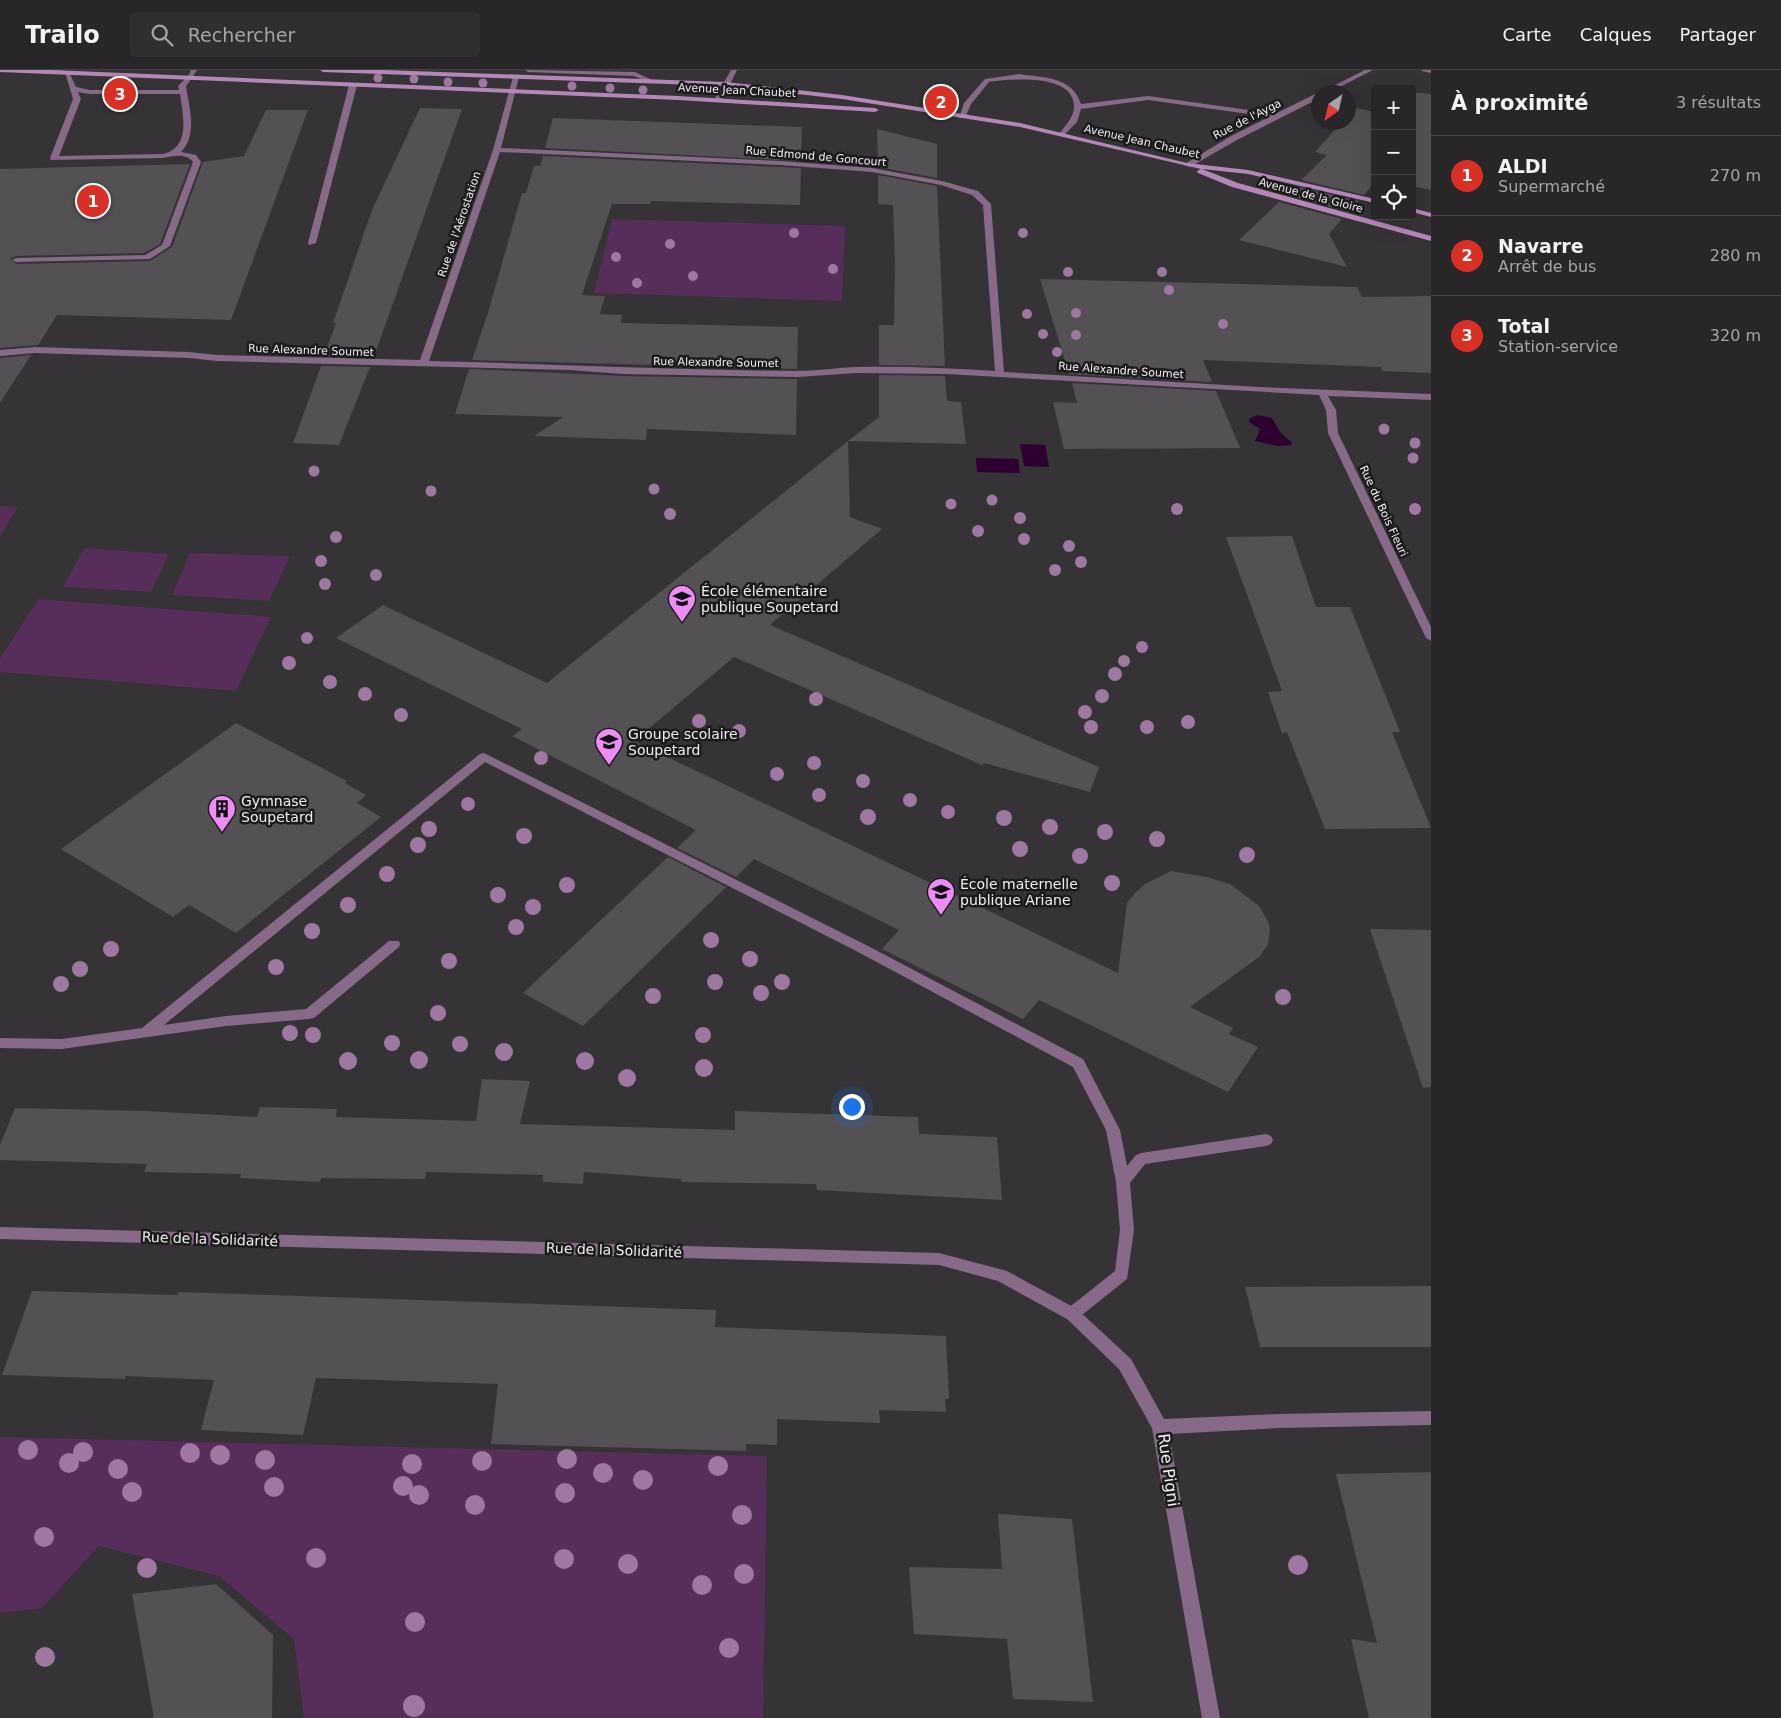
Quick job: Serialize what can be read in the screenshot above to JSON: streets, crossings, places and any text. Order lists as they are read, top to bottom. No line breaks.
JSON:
{"streets":{"main road":["Avenue Jean Chaubet","Avenue de la Gloire"],"street":["Rue de l'Ayga","Rue Edmond de Goncourt","Rue de l'Aérostation","Rue Alexandre Soumet","Rue du Bois Fleuri","Rue de la Solidarité","Rue Pigni"]},"crossings":[["Avenue Jean Chaubet","Rue de l'Ayga"],["Avenue Jean Chaubet","Avenue de la Gloire"],["Avenue Jean Chaubet","Rue de l'Aérostation"],["Rue de l'Ayga","Avenue de la Gloire"],["Rue Edmond de Goncourt","Rue de l'Aérostation"],["Rue Edmond de Goncourt","Rue Alexandre Soumet"],["Rue de l'Aérostation","Rue Alexandre Soumet"],["Rue Alexandre Soumet","Rue du Bois Fleuri"],["Rue de la Solidarité","Rue Pigni"]],"places":{"school or university":["École élémentaire publique Soupetard","Groupe scolaire Soupetard","École maternelle publique Ariane"],"building":["Gymnase Soupetard"]},"north":"bottom left","page":{"header":"Trailo","search":"Rechercher","nav":["Carte","Calques","Partager"],"heading":["À proximité","3 résultats"],"pins":["3","2","1"],"map_buttons":["+","−"],"list":[{"mark":"1","name":"ALDI","note":"Supermarché","value":"270 m"},{"mark":"2","name":"Navarre","note":"Arrêt de bus","value":"280 m"},{"mark":"3","name":"Total","note":"Station-service","value":"320 m"}]}}
